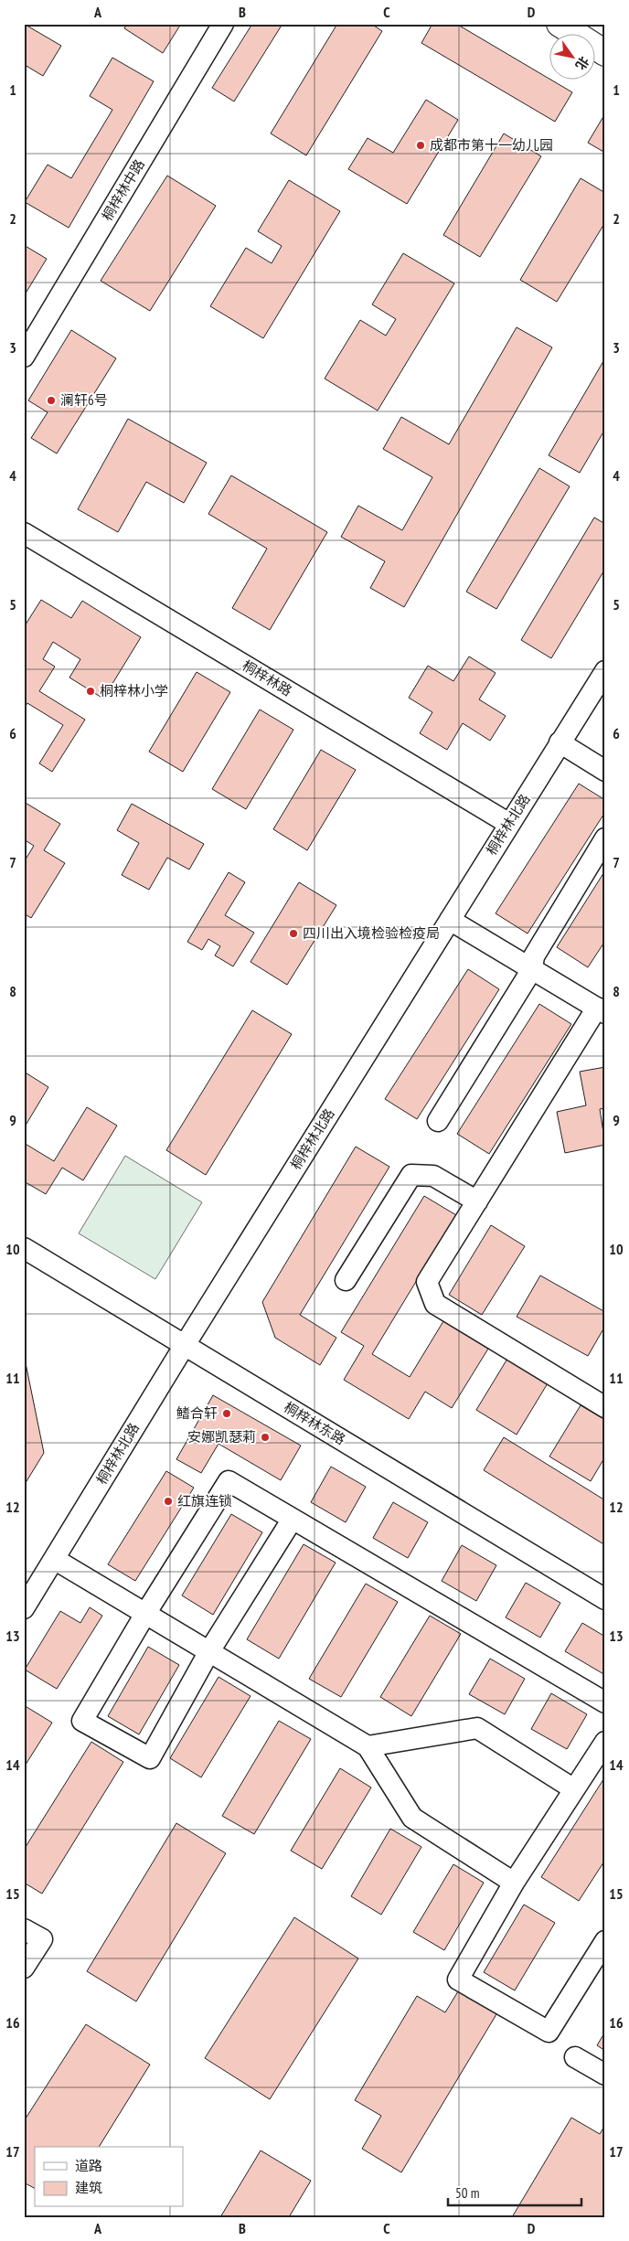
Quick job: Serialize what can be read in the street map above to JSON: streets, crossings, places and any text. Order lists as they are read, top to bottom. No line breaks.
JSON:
{"streets":{"street":["桐梓林中路","桐梓林路","桐梓林北路","桐梓林东路"]},"crossings":[["桐梓林路","桐梓林北路"],["桐梓林北路","桐梓林东路"]],"places":["成都市第十一幼儿园","澜轩6号","桐梓林小学","四川出入境检验检疫局","鳍合轩","安娜凯瑟莉","红旗连锁"],"legend":["道路","建筑"],"scale_bar":"50 m","north":"bottom right","grid":{"columns":["A","B","C","D"],"rows":["1","2","3","4","5","6","7","8","9","10","11","12","13","14","15","16","17"]}}
